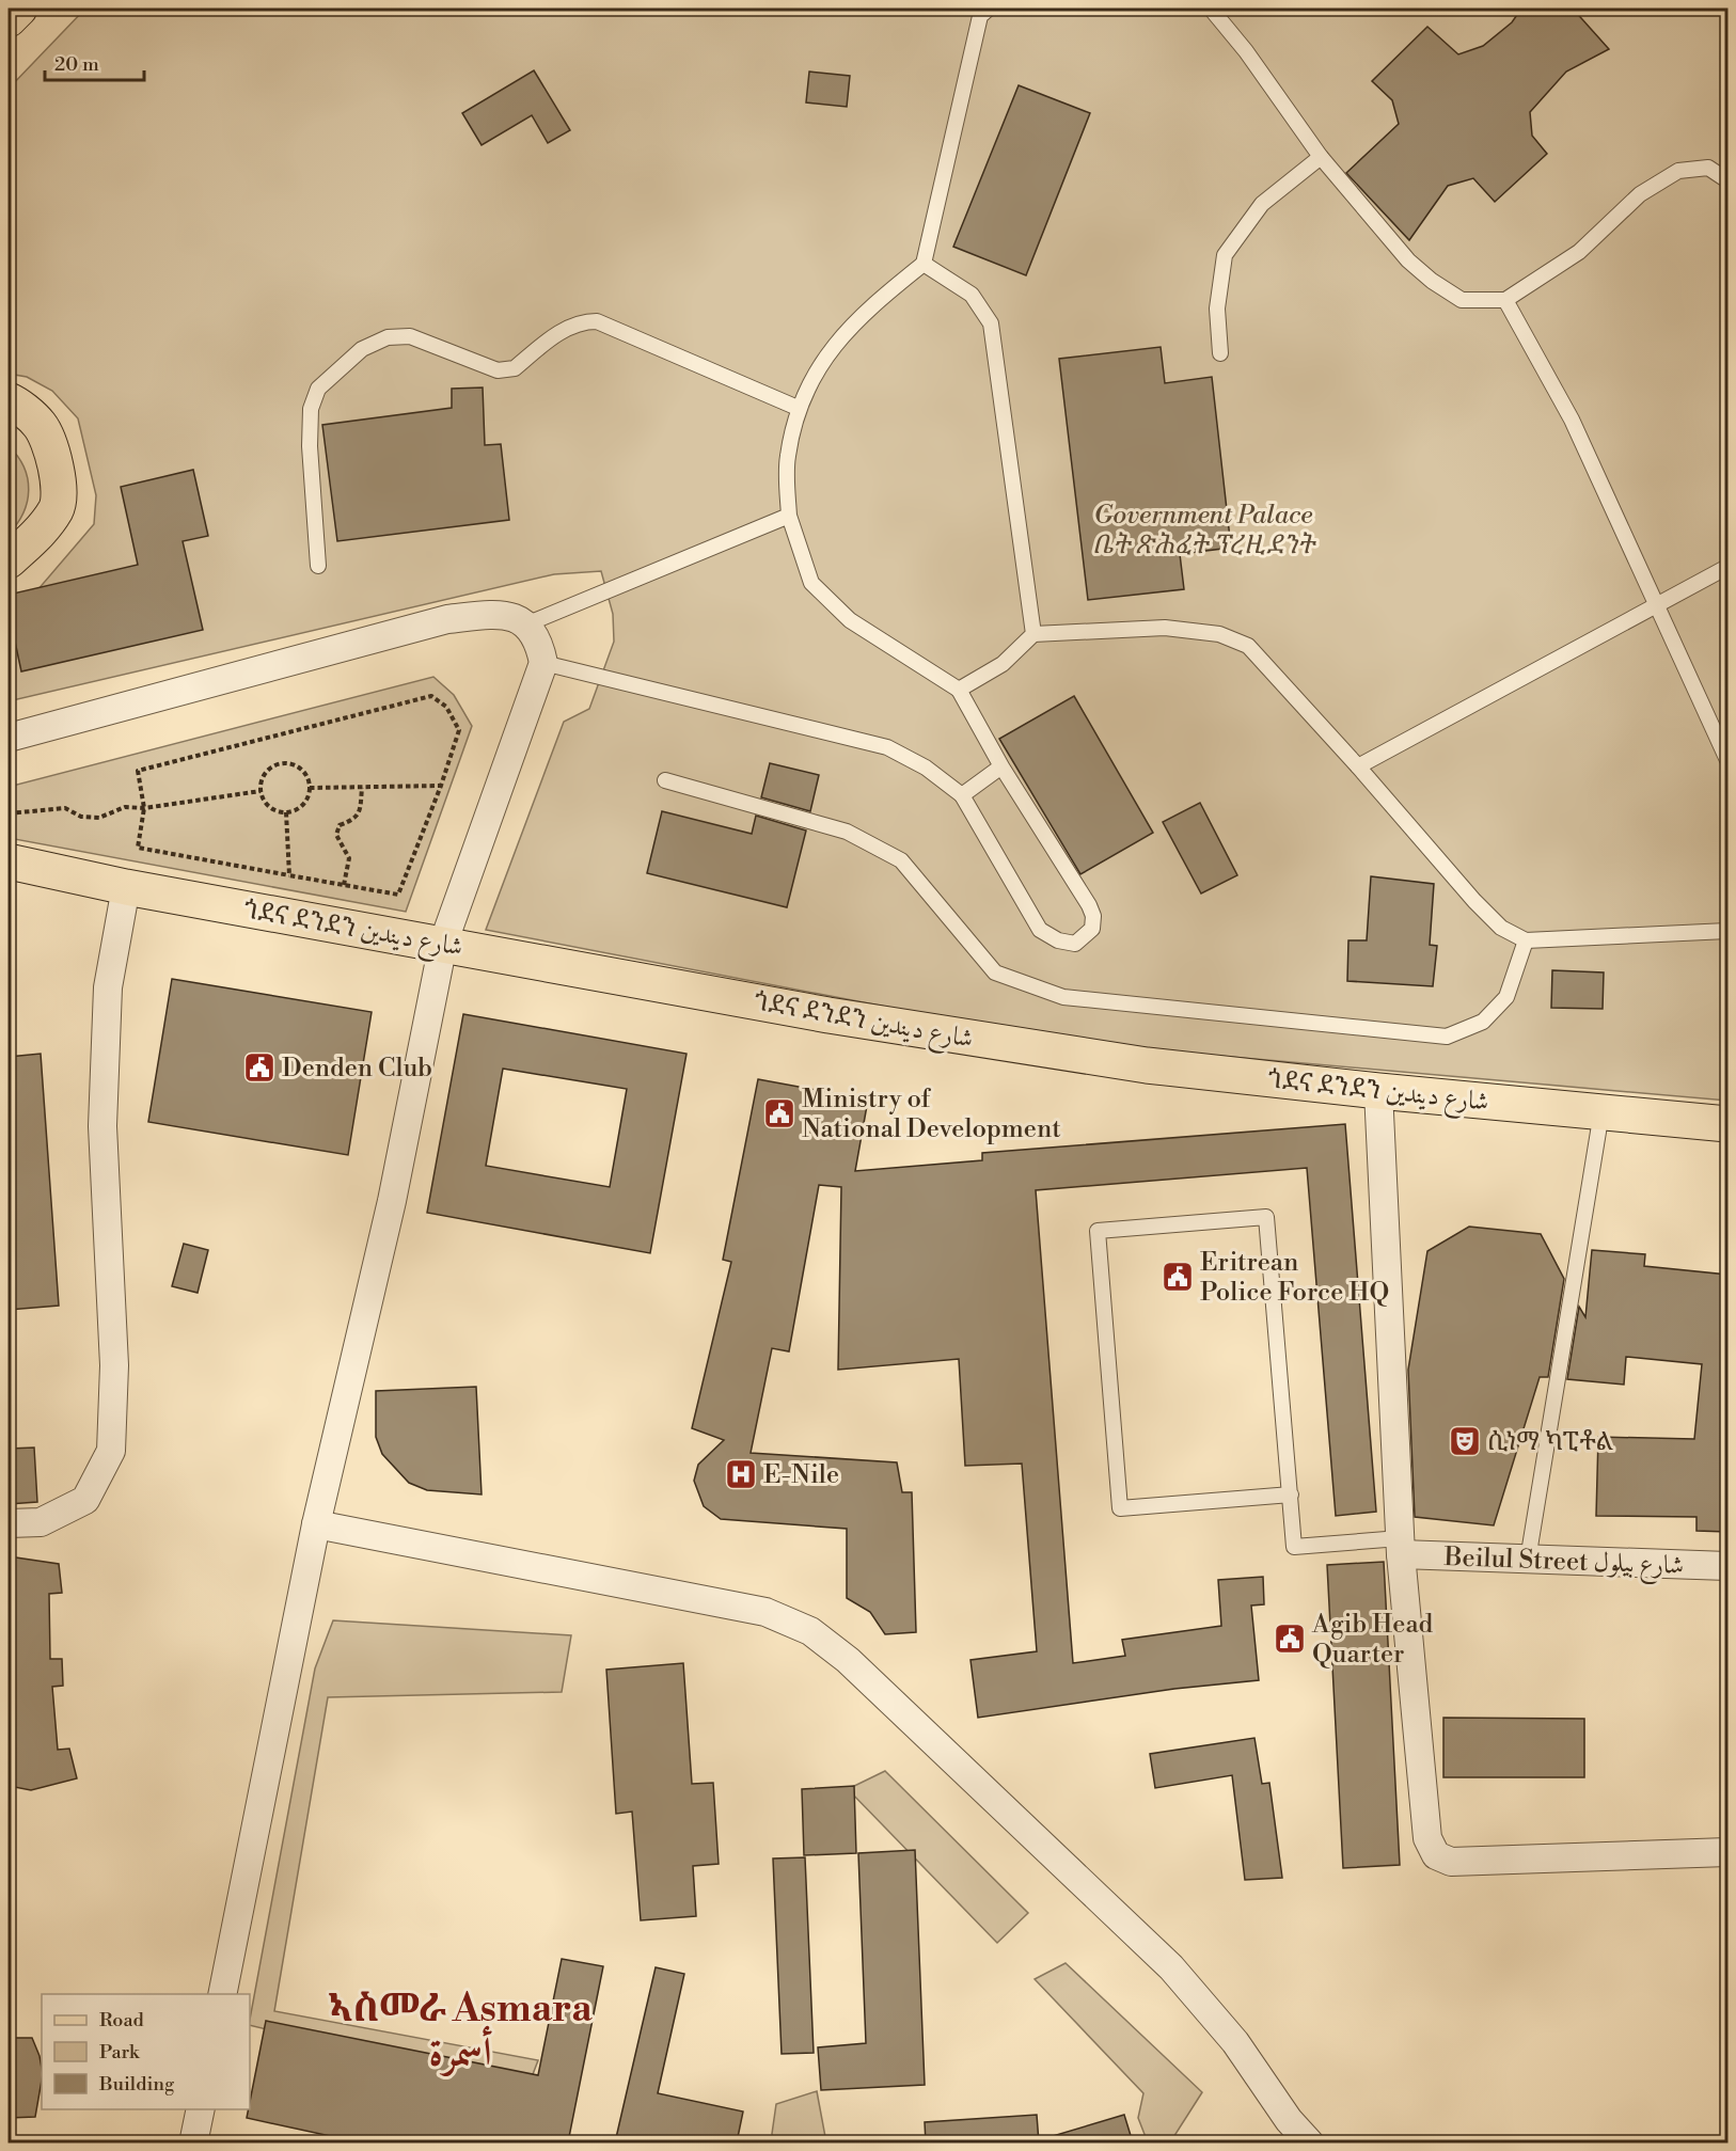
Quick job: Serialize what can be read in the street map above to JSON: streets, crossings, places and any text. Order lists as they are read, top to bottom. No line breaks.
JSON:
{"streets":{"main road":["ጎደና ደንደን شارع ديندين"],"street":["Beilul Street شارع بيلول"]},"districts":["ኣስመራ Asmara أسمرة"],"parks":["Government Palace ቤት ጽሕፈት ፕረዚደንት"],"places":{"public building":["Denden Club","Ministry of National Development","Eritrean Police Force HQ","Agib Head Quarter"],"theatre":["ሲነማ ካፒቶል"],"hospital":["E-Nile"]},"legend":["Road","Park","Building"],"scale_bar":"20 m"}
